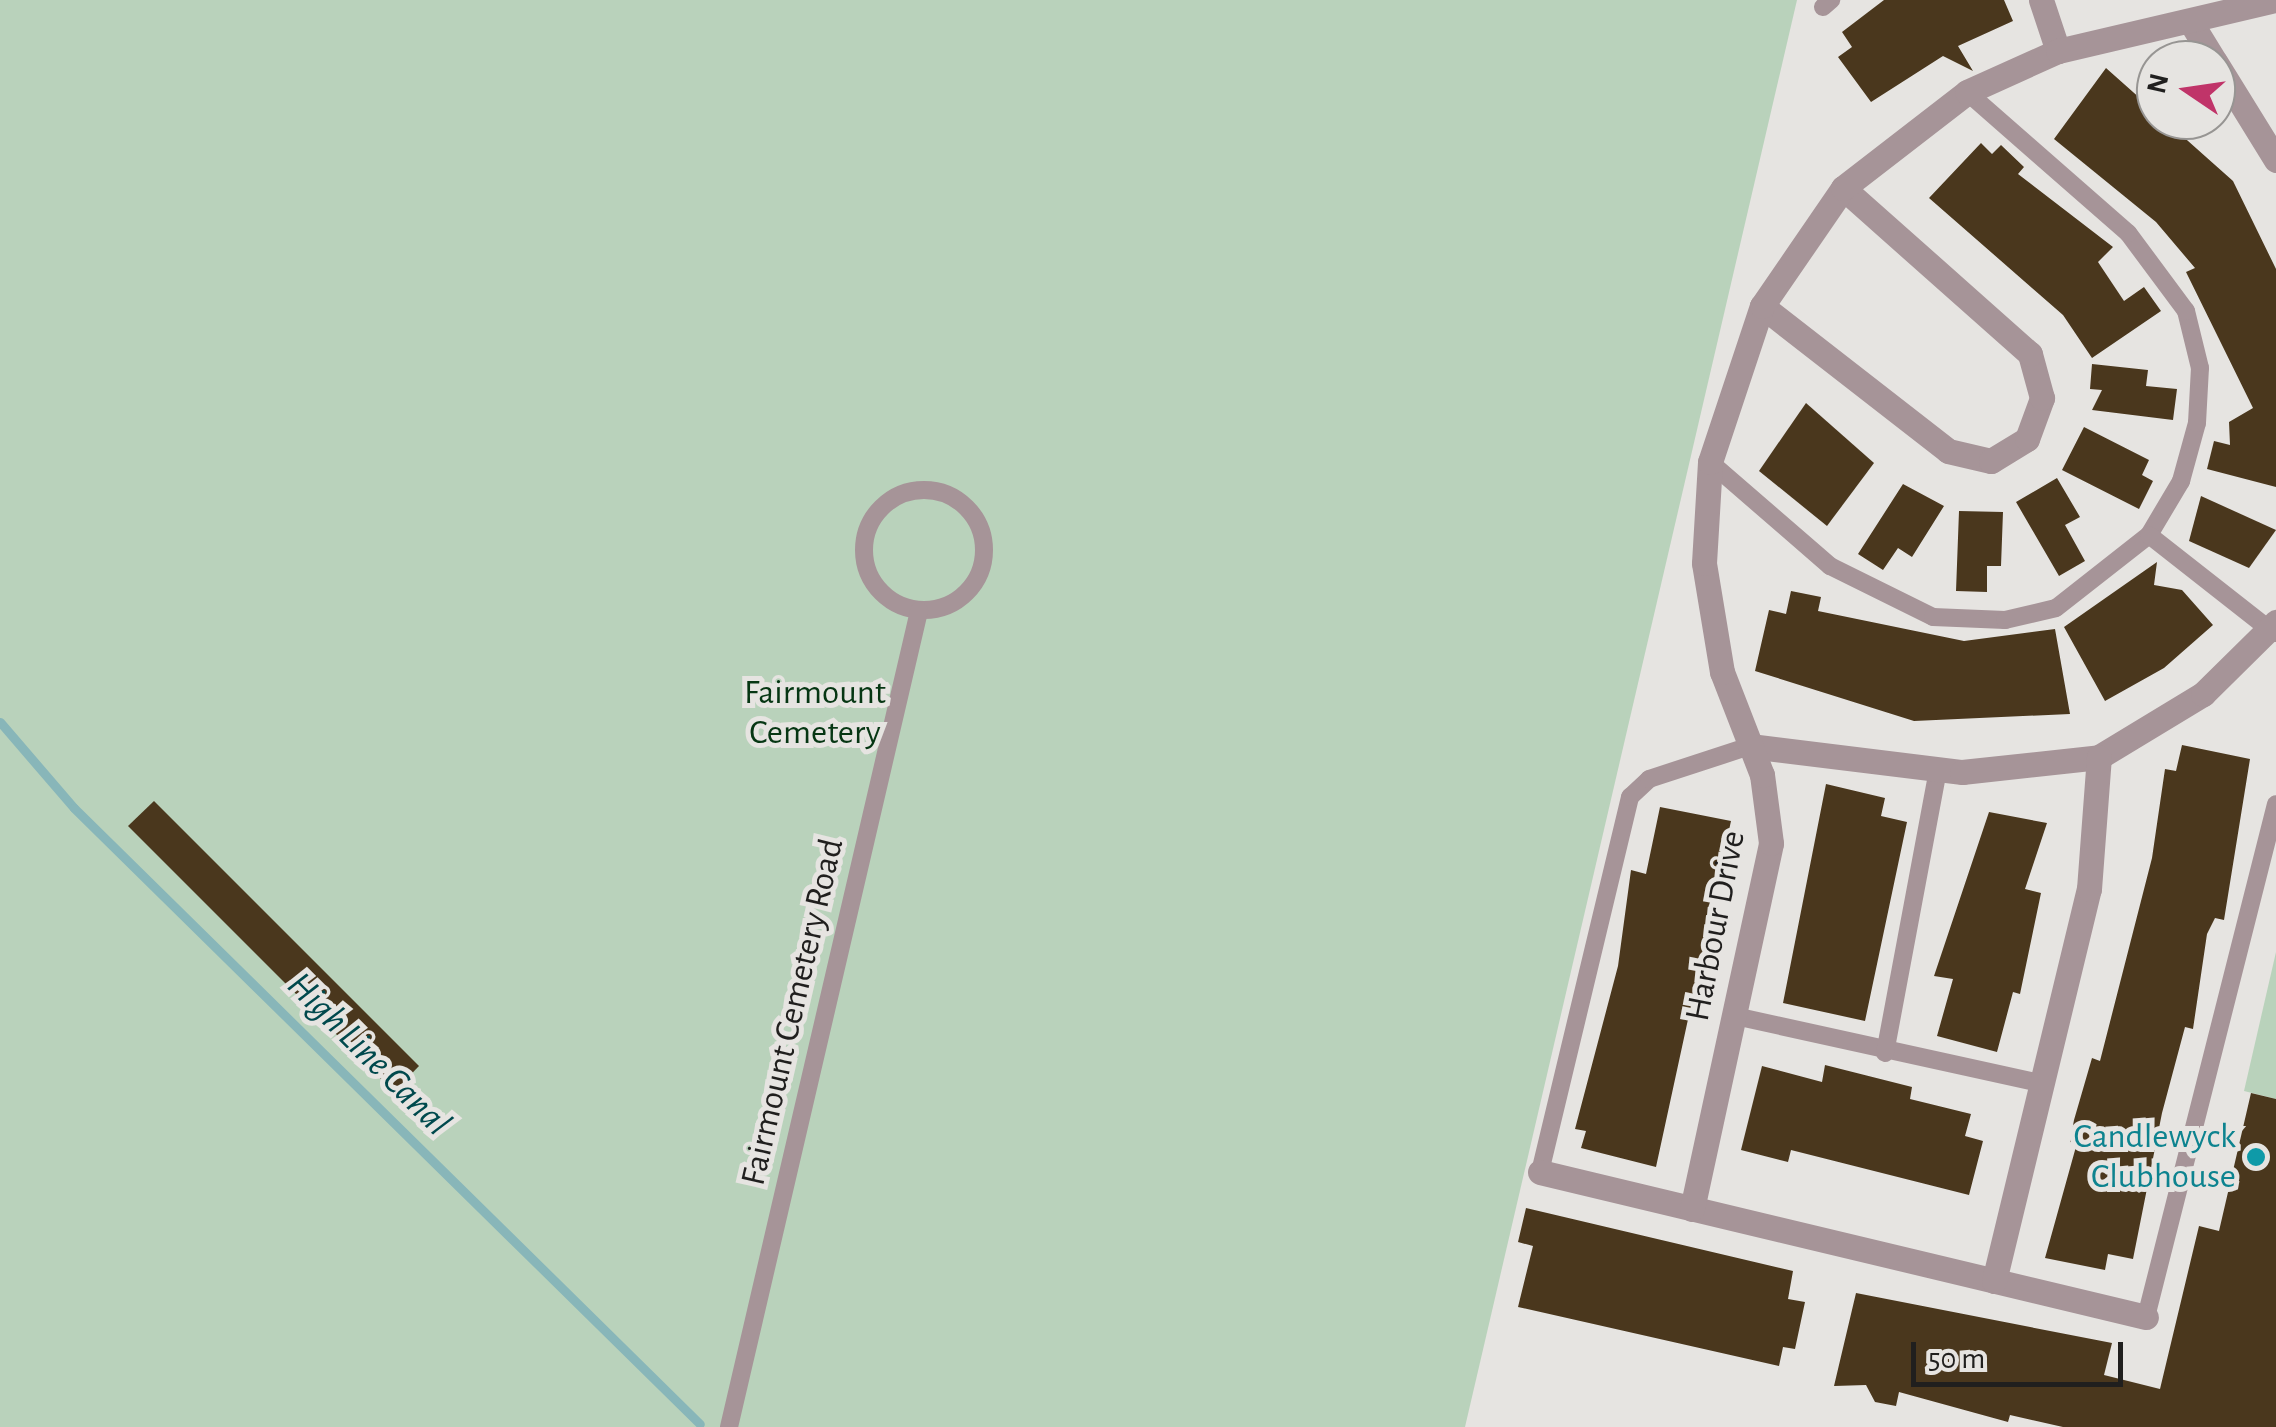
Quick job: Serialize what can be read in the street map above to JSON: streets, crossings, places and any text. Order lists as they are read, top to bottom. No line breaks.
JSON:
{"streets":{"street":["Harbour Drive"],"lane":["Fairmount Cemetery Road"]},"water":["High Line Canal"],"parks":["Fairmount Cemetery"],"places":["Candlewyck Clubhouse"],"scale_bar":"50 m","north":"left"}
